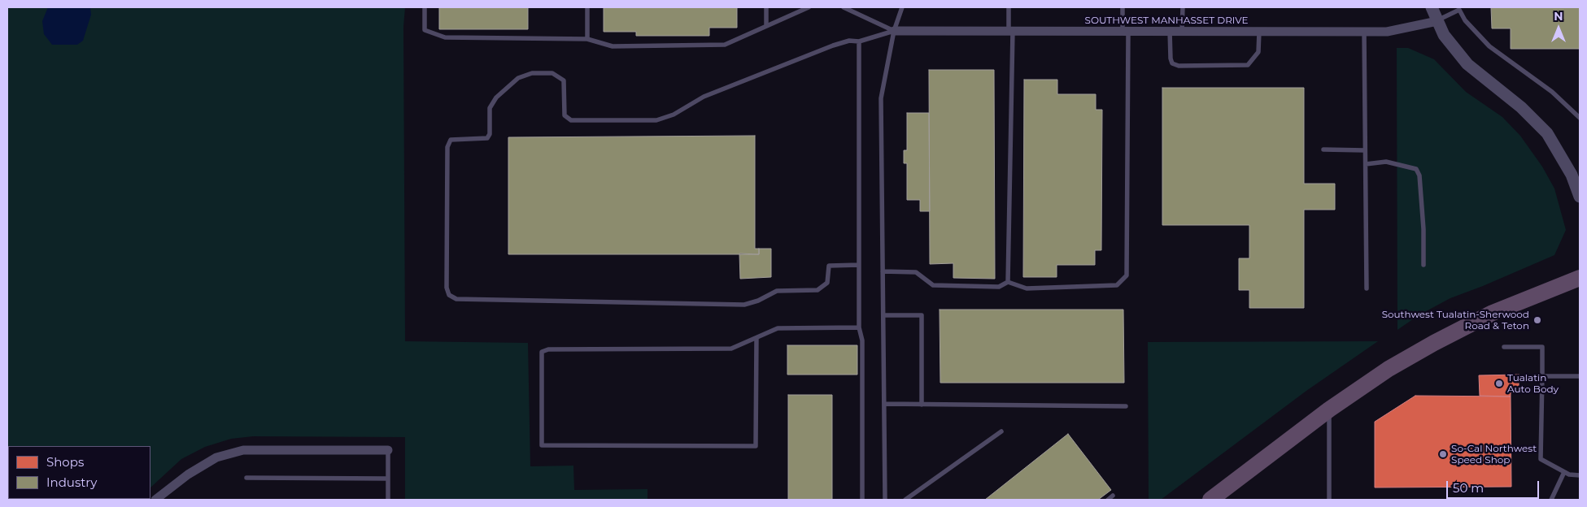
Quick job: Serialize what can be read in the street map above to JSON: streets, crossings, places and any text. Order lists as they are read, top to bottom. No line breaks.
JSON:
{"streets":{"street":["SOUTHWEST MANHASSET DRIVE"]},"places":["Southwest Tualatin-Sherwood Road & Teton","Tualatin Auto Body","So-Cal Northwest Speed Shop"],"legend":["Shops","Industry"],"scale_bar":"50 m","north":"top"}
